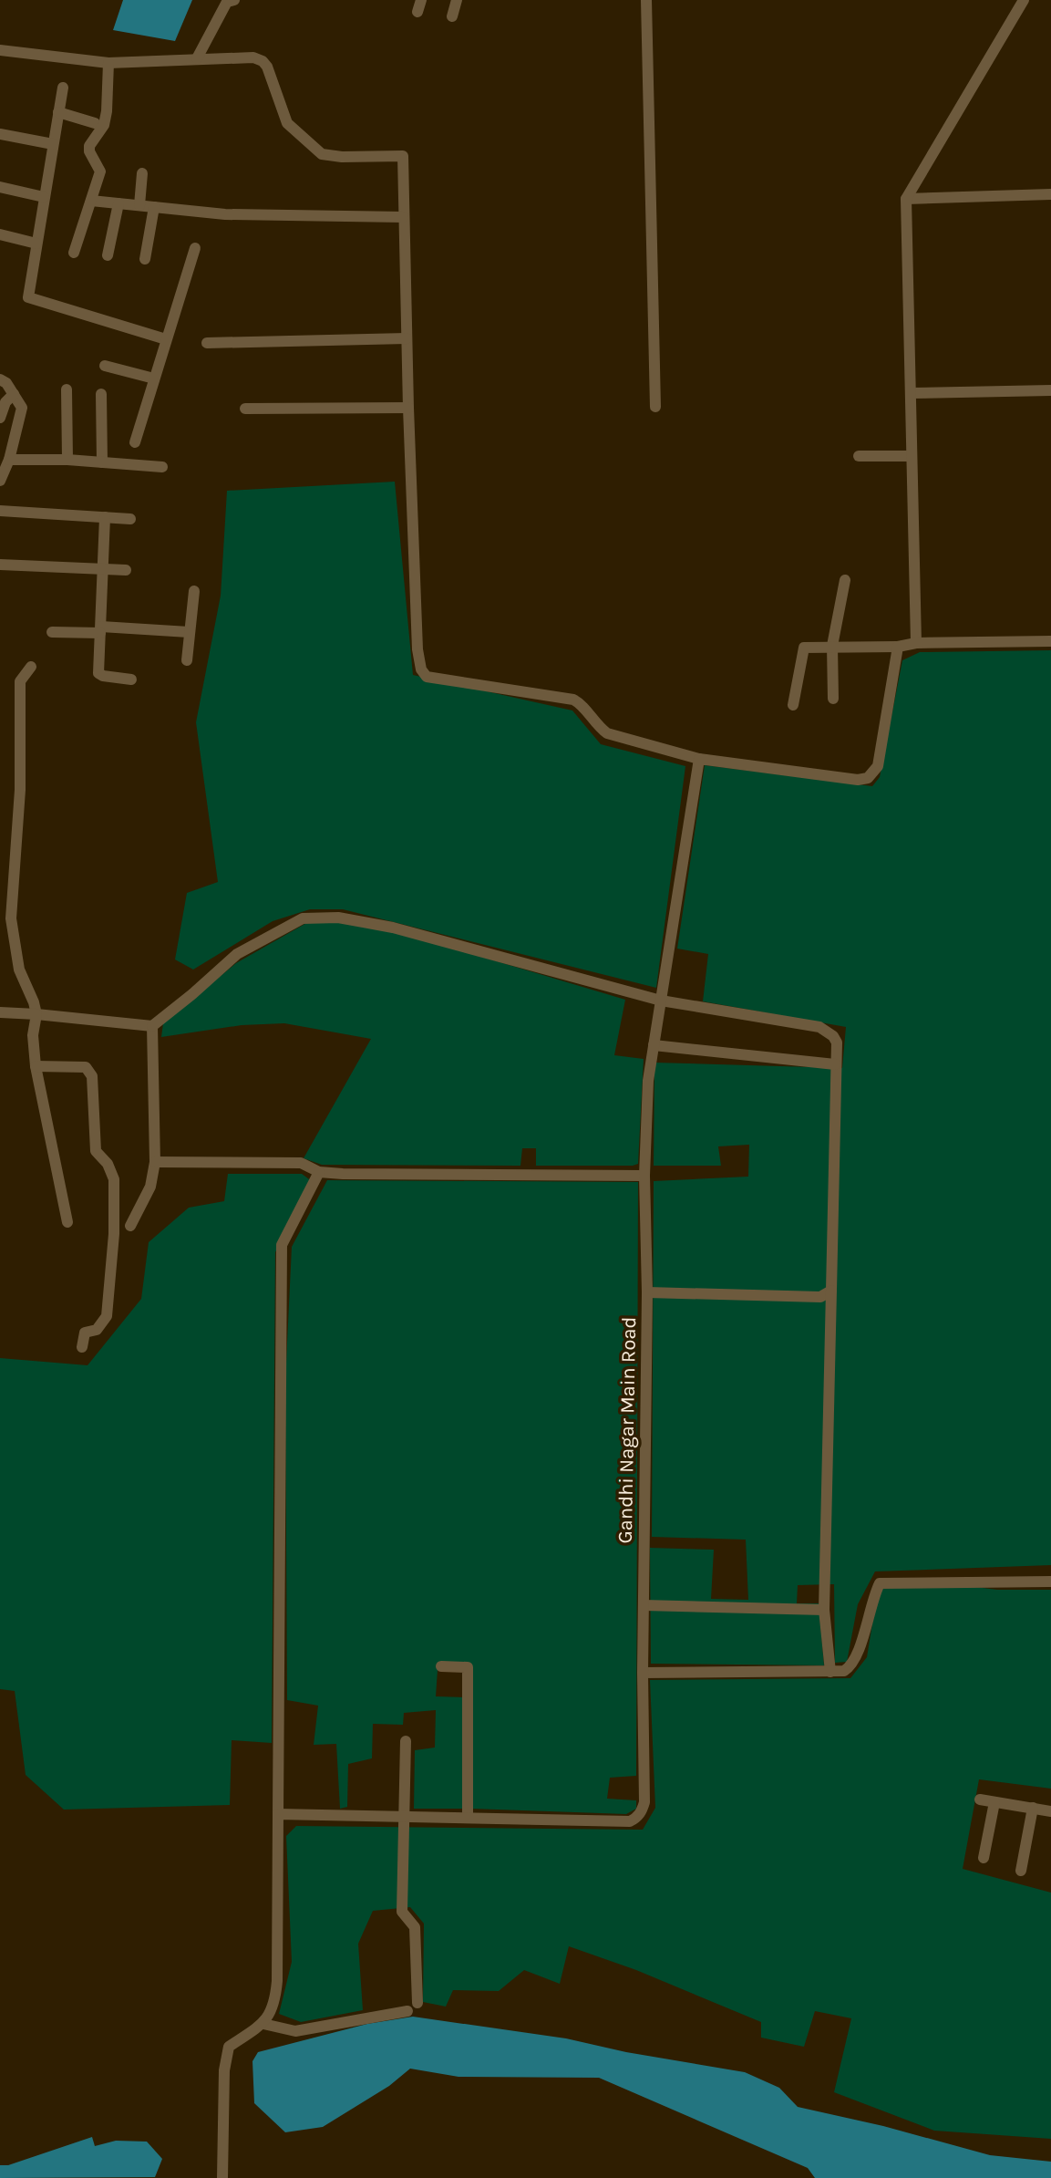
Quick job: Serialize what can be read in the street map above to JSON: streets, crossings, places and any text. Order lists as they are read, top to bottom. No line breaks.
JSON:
{"streets":{"street":["Gandhi Nagar Main Road"]}}
